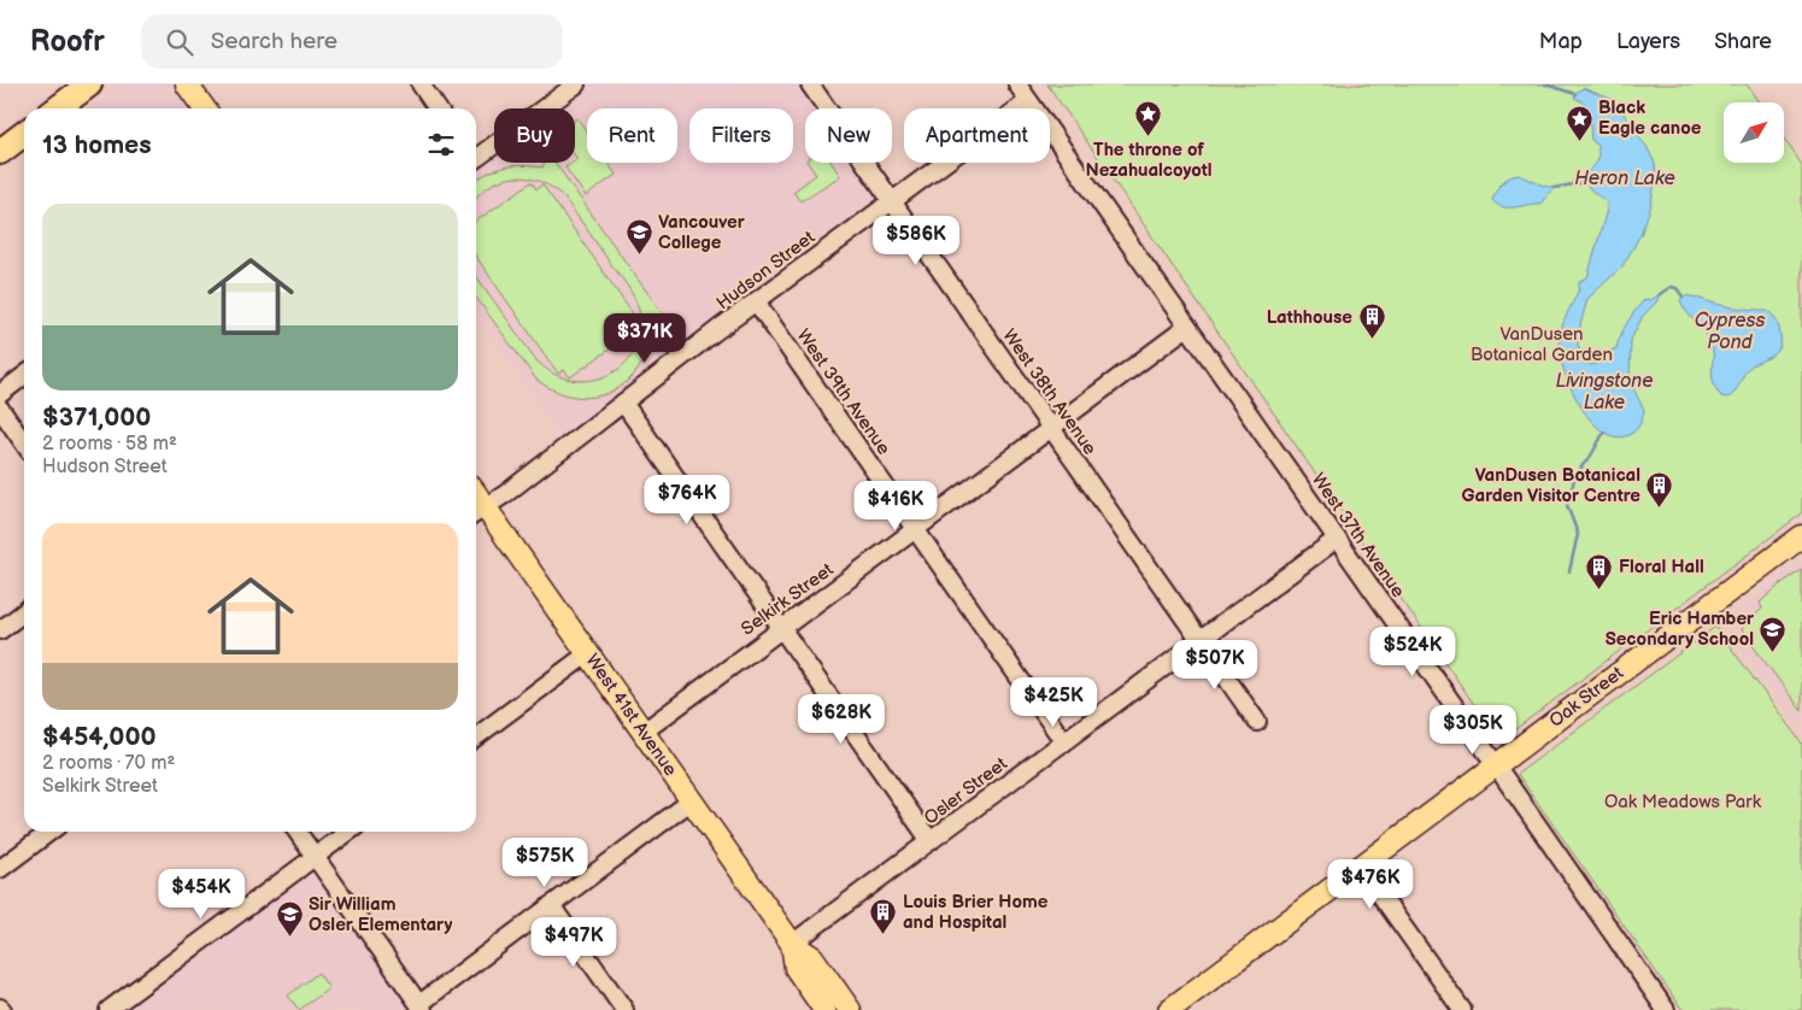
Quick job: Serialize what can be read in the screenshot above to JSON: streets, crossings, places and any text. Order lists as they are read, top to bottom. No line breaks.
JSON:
{"streets":{"main road":["Oak Street","West 41st Avenue"],"street":["Hudson Street","West 39th Avenue","West 38th Avenue","West 37th Avenue","Selkirk Street","Osler Street"]},"crossings":[["Hudson Street","West 39th Avenue"],["Hudson Street","West 38th Avenue"],["Hudson Street","West 37th Avenue"],["Hudson Street","West 41st Avenue"],["West 39th Avenue","Selkirk Street"],["West 39th Avenue","Osler Street"],["West 38th Avenue","Selkirk Street"],["West 38th Avenue","Osler Street"],["West 37th Avenue","Selkirk Street"],["West 37th Avenue","Oak Street"],["West 37th Avenue","Osler Street"],["Selkirk Street","West 41st Avenue"],["West 41st Avenue","Osler Street"]],"water":["Heron Lake","Cypress Pond","Livingstone Lake"],"parks":["VanDusen Botanical Garden","Oak Meadows Park"],"places":{"place":["The throne of Nezahualcoyotl","Black Eagle canoe"],"school or university":["Vancouver College","Eric Hamber Secondary School","Sir William Osler Elementary"],"building":["Lathhouse","VanDusen Botanical Garden Visitor Centre","Floral Hall","Louis Brier Home and Hospital"]},"north":"top right","page":{"header":"Roofr","search":"Search here","nav":["Map","Layers","Share"],"chip":["Buy","Rent","Filters","New","Apartment"],"heading":"13 homes","list":[{"name":"$371,000","note":"2 rooms · 58 m² · Hudson Street"},{"name":"$454,000","note":"2 rooms · 70 m² · Selkirk Street"}],"price":["$586K","$371K","$764K","$416K","$524K","$507K","$425K","$628K","$305K","$575K","$476K","$454K","$497K"]}}
